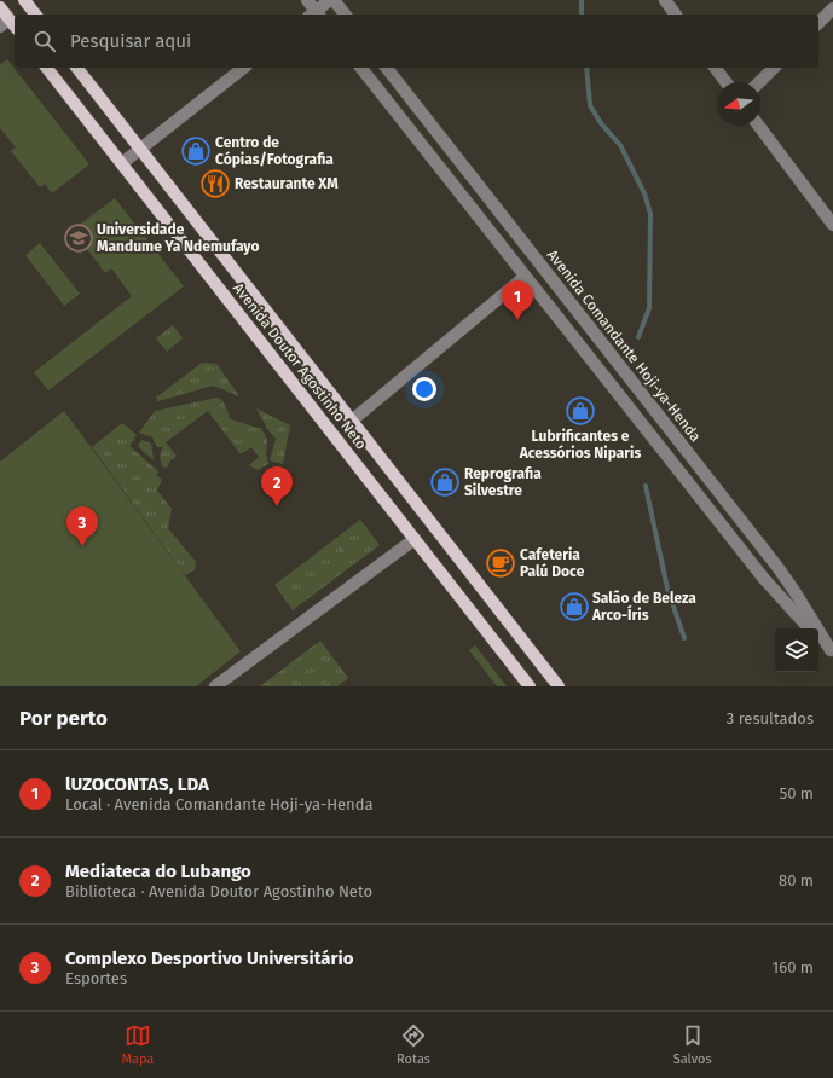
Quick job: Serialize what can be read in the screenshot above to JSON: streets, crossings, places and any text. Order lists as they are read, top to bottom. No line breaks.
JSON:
{"streets":{"main road":["Avenida Doutor Agostinho Neto"],"street":["Avenida Comandante Hoji-ya-Henda"]},"places":{"shop":["Centro de Cópias/Fotografia","Lubrificantes e Acessórios Niparis","Reprografia Silvestre","Salão de Beleza Arco-Íris"],"restaurant":["Restaurante XM"],"school or university":["Universidade Mandume Ya Ndemufayo"],"cafe":["Cafeteria Palú Doce"]},"north":"left","page":{"search":"Pesquisar aqui","pins":["1","2","3"],"heading":["Por perto","3 resultados"],"list":[{"mark":"1","name":"lUZOCONTAS, LDA","note":"Local · Avenida Comandante Hoji-ya-Henda","value":"50 m"},{"mark":"2","name":"Mediateca do Lubango","note":"Biblioteca · Avenida Doutor Agostinho Neto","value":"80 m"},{"mark":"3","name":"Complexo Desportivo Universitário","note":"Esportes","value":"160 m"}],"nav":["Mapa","Rotas","Salvos"]}}
